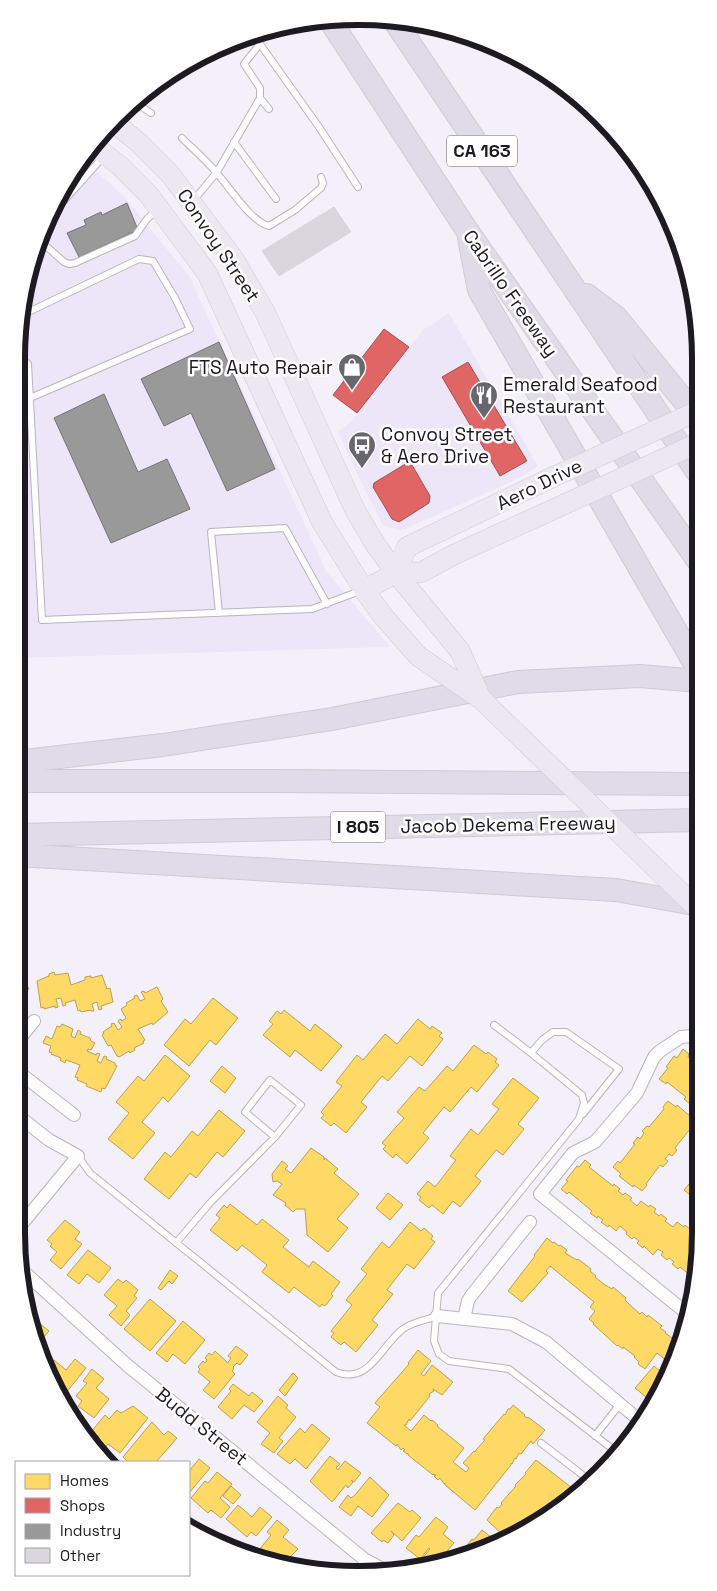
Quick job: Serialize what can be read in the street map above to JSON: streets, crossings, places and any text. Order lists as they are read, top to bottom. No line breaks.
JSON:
{"streets":{"highway":["CA 163","Cabrillo Freeway","Jacob Dekema Freeway","I 805"],"main road":["Convoy Street","Aero Drive"],"street":["Budd Street"]},"crossings":[["Convoy Street","Aero Drive"]],"places":{"shop":["FTS Auto Repair"],"restaurant":["Emerald Seafood Restaurant"],"bus stop":["Convoy Street & Aero Drive"]},"legend":["Homes","Shops","Industry","Other"]}
